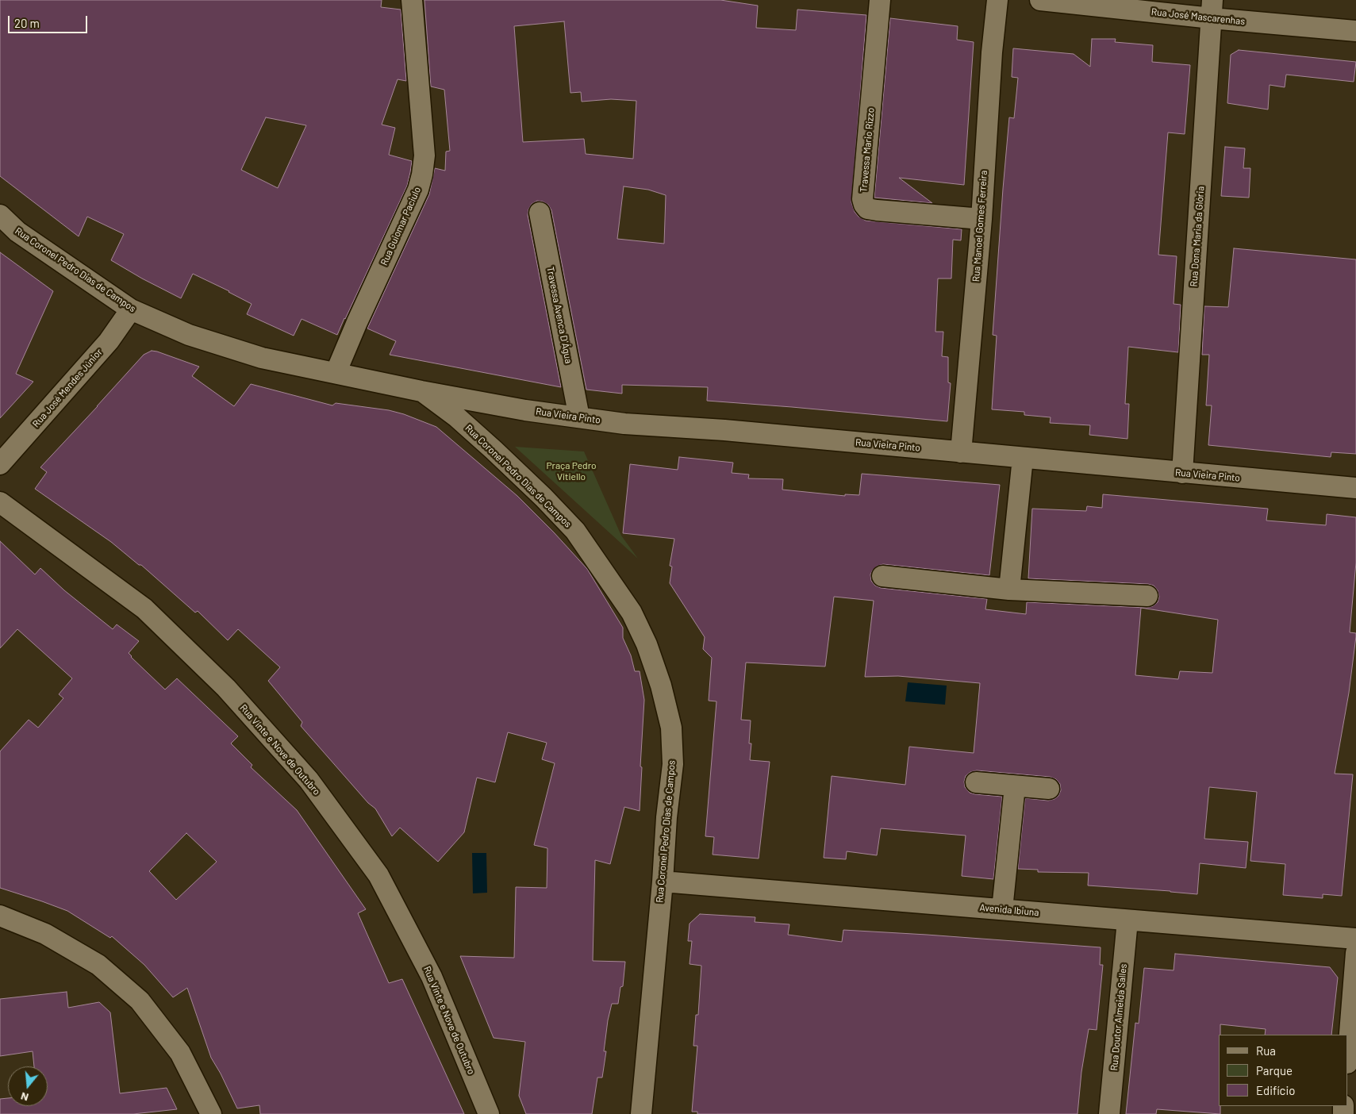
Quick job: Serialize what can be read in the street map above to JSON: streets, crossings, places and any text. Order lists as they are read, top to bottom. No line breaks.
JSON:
{"streets":{"street":["Rua José Mascarenhas","Travessa Mario Rizzo","Rua Guiomar Paciulo","Rua Manoel Gomes Ferreira","Rua Dona Maria da Glória","Rua Coronel Pedro Dias de Campos","Travessa Avenca D´Água","Rua José Mendes Júnior","Rua Vieira Pinto","Rua Vinte e Nove de Outubro","Avenida Ibiuna","Rua Doutor Almeida Salles"]},"crossings":[["Rua José Mascarenhas","Rua Dona Maria da Glória"],["Travessa Mario Rizzo","Rua Manoel Gomes Ferreira"],["Rua Guiomar Paciulo","Rua Coronel Pedro Dias de Campos"],["Rua Manoel Gomes Ferreira","Rua Vieira Pinto"],["Rua Dona Maria da Glória","Rua Vieira Pinto"],["Rua Coronel Pedro Dias de Campos","Rua José Mendes Júnior"],["Rua Coronel Pedro Dias de Campos","Rua Vieira Pinto"],["Rua Coronel Pedro Dias de Campos","Avenida Ibiuna"],["Travessa Avenca D´Água","Rua Vieira Pinto"],["Avenida Ibiuna","Rua Doutor Almeida Salles"]],"parks":["Praça Pedro Vitiello"],"legend":["Rua","Parque","Edifício"],"scale_bar":"20 m","north":"bottom"}
